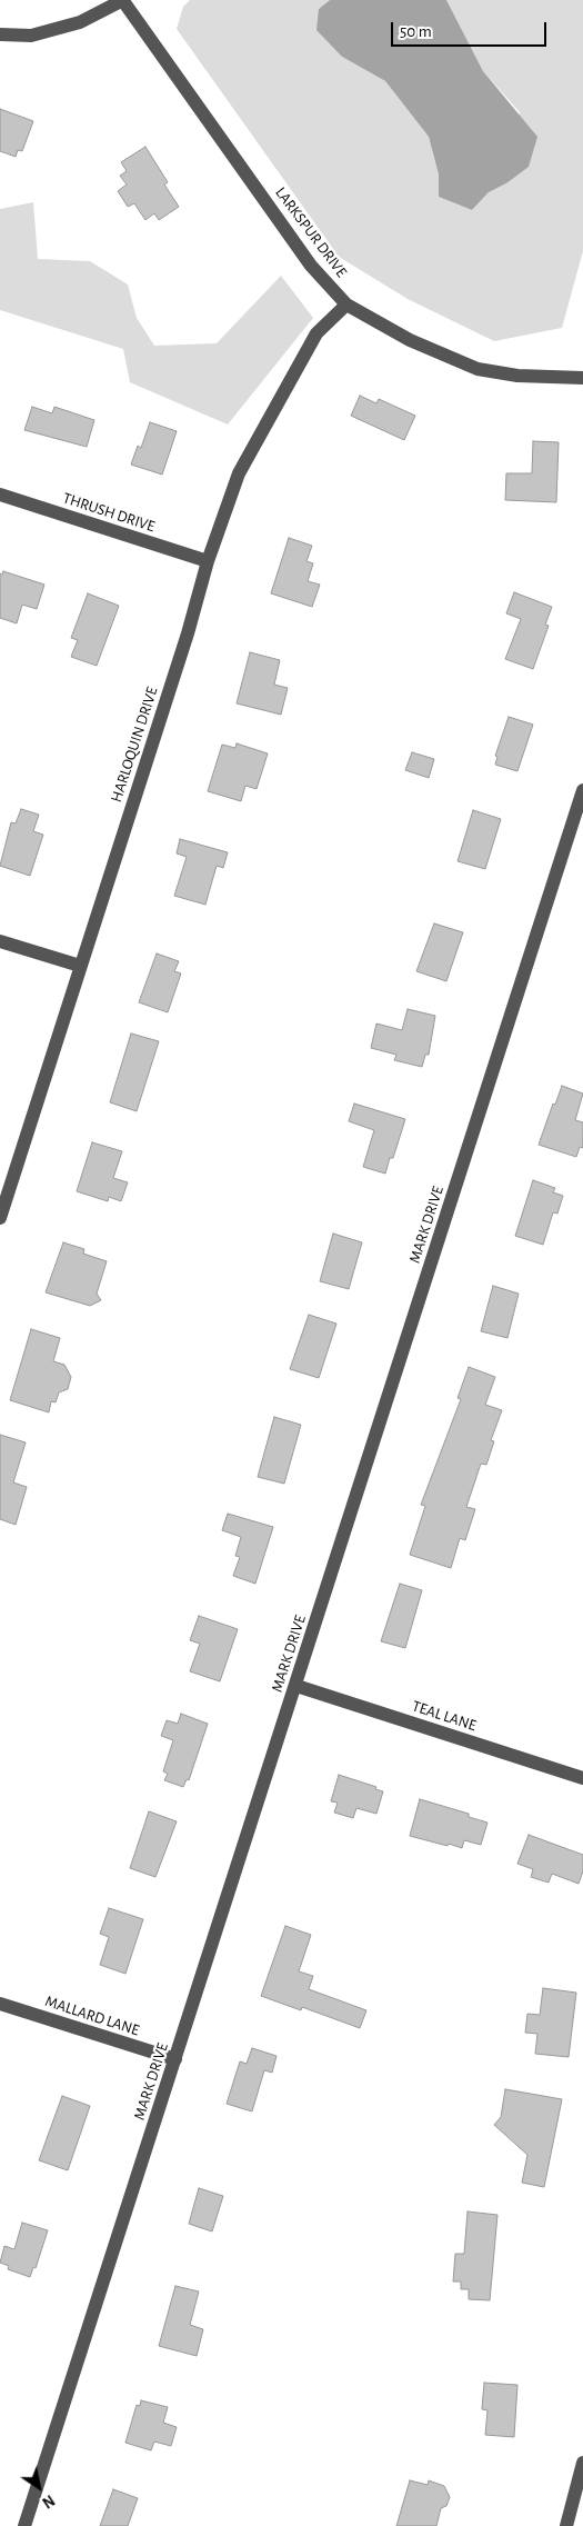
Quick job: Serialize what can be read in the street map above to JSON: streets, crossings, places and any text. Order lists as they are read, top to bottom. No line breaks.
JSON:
{"streets":{"street":["LARKSPUR DRIVE","THRUSH DRIVE","HARLOQUIN DRIVE","MARK DRIVE","TEAL LANE","MALLARD LANE"]},"crossings":[["LARKSPUR DRIVE","HARLOQUIN DRIVE"],["THRUSH DRIVE","HARLOQUIN DRIVE"],["MARK DRIVE","TEAL LANE"],["MARK DRIVE","MALLARD LANE"]],"scale_bar":"50 m","north":"bottom right"}
